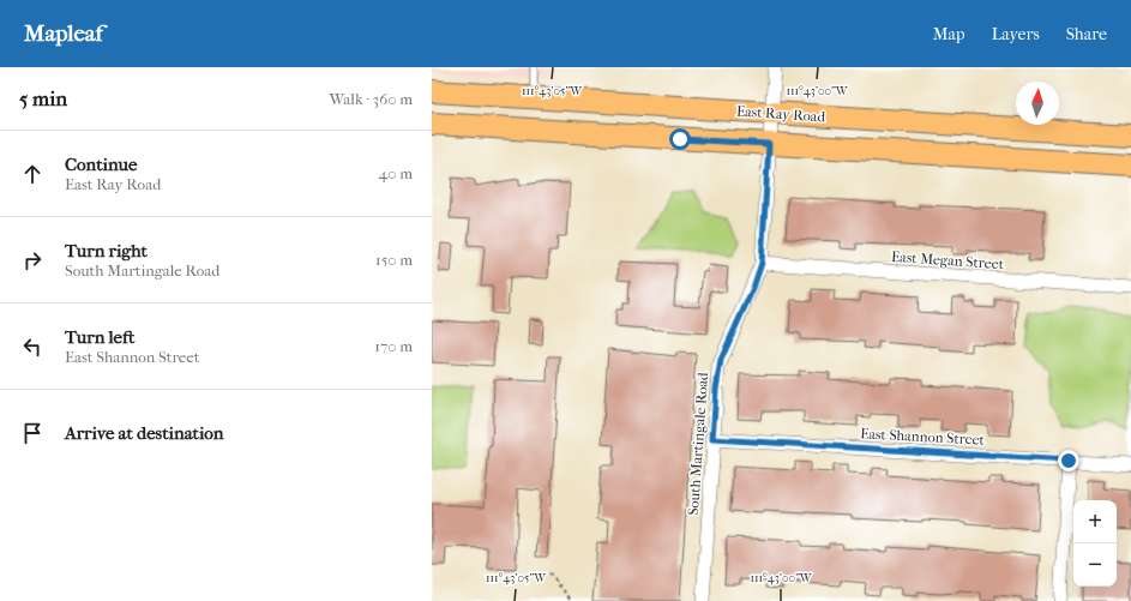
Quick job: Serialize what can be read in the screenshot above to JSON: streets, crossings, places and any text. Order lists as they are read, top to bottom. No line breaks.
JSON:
{"streets":{"main road":["East Ray Road"],"street":["East Megan Street","East Shannon Street","South Martingale Road"]},"crossings":[["East Ray Road","South Martingale Road"],["East Megan Street","South Martingale Road"],["East Shannon Street","South Martingale Road"]],"north":"top","page":{"header":"Mapleaf","nav":["Map","Layers","Share"],"heading":["5 min","Walk · 360 m"],"list":[["Continue","East Ray Road","40 m"],["Turn right","South Martingale Road","150 m"],["Turn left","East Shannon Street","170 m"],"Arrive at destination"],"map_buttons":["+","−"]},"coordinates":["111°43'05\"W","111°43'00\"W"]}
